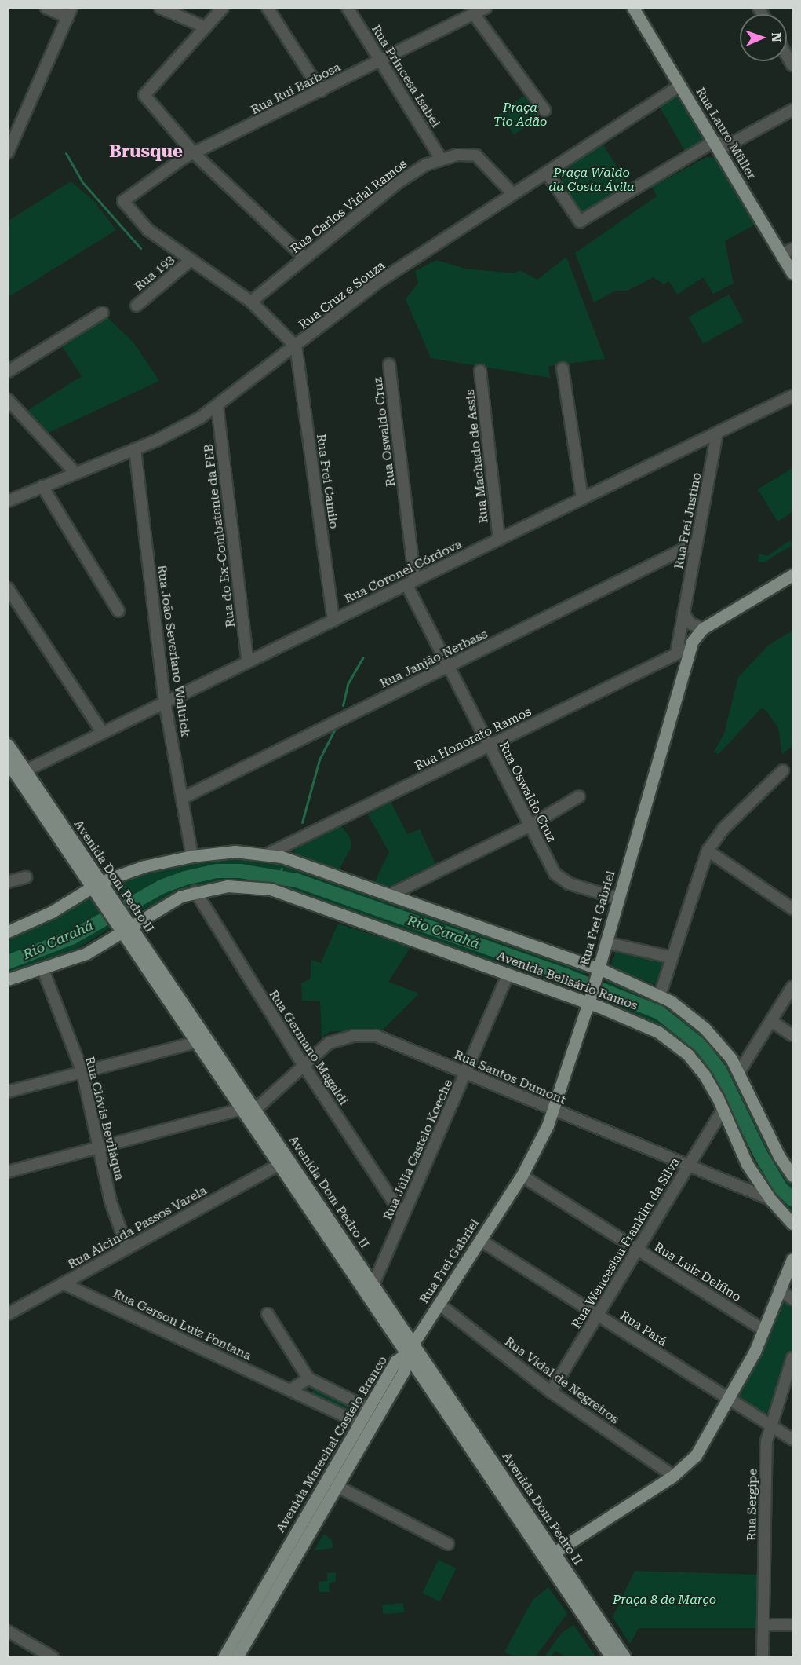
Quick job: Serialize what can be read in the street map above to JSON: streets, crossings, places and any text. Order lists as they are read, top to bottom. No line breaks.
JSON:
{"streets":{"main road":["Rua Lauro Müller","Avenida Dom Pedro II","Rua Frei Gabriel","Avenida Belisário Ramos","Avenida Marechal Castelo Branco"],"street":["Rua Princesa Isabel","Rua Rui Barbosa","Rua Carlos Vidal Ramos","Rua 193","Rua Cruz e Souza","Rua Oswaldo Cruz","Rua Machado de Assis","Rua Frei Camilo","Rua Frei Justino","Rua do Ex-Combatente da FEB","Rua Coronel Córdova","Rua João Severiano Waltrick","Rua Janjão Nerbass","Rua Honorato Ramos","Rua Germano Magaldi","Rua Santos Dumont","Rua Clóvis Beviláqua","Rua Júlia Castelo Koeche","Rua Alcinda Passos Varela","Rua Wenceslau Franklin da Silva","Rua Luiz Delfino","Rua Gerson Luiz Fontana","Rua Pará","Rua Vidal de Negreiros","Rua Sergipe"]},"crossings":[["Rua Princesa Isabel","Rua Rui Barbosa"],["Rua Princesa Isabel","Rua Carlos Vidal Ramos"],["Rua Rui Barbosa","Rua 193"],["Rua Lauro Müller","Rua Cruz e Souza"],["Rua Carlos Vidal Ramos","Rua Cruz e Souza"],["Rua Cruz e Souza","Rua Frei Camilo"],["Rua Cruz e Souza","Rua do Ex-Combatente da FEB"],["Rua Cruz e Souza","Rua João Severiano Waltrick"],["Rua Oswaldo Cruz","Rua Coronel Córdova"],["Rua Oswaldo Cruz","Rua Janjão Nerbass"],["Rua Oswaldo Cruz","Rua Honorato Ramos"],["Rua Oswaldo Cruz","Rua Frei Gabriel"],["Rua Machado de Assis","Rua Coronel Córdova"],["Rua Frei Camilo","Rua Coronel Córdova"],["Rua Frei Justino","Rua Coronel Córdova"],["Rua Frei Justino","Rua Janjão Nerbass"],["Rua Frei Justino","Rua Honorato Ramos"],["Rua do Ex-Combatente da FEB","Rua Coronel Córdova"],["Rua Coronel Córdova","Rua João Severiano Waltrick"],["Rua Coronel Córdova","Avenida Dom Pedro II"],["Rua João Severiano Waltrick","Rua Janjão Nerbass"],["Rua João Severiano Waltrick","Avenida Belisário Ramos"],["Rua Honorato Ramos","Rua Frei Gabriel"],["Rua Honorato Ramos","Avenida Belisário Ramos"],["Avenida Dom Pedro II","Rua Frei Gabriel"],["Avenida Dom Pedro II","Avenida Belisário Ramos"],["Avenida Dom Pedro II","Rua Santos Dumont"],["Avenida Dom Pedro II","Rua Júlia Castelo Koeche"],["Avenida Dom Pedro II","Rua Alcinda Passos Varela"],["Avenida Dom Pedro II","Avenida Marechal Castelo Branco"],["Rua Frei Gabriel","Avenida Belisário Ramos"],["Rua Frei Gabriel","Rua Santos Dumont"],["Rua Frei Gabriel","Rua Luiz Delfino"],["Rua Frei Gabriel","Rua Pará"],["Rua Frei Gabriel","Rua Vidal de Negreiros"],["Rua Frei Gabriel","Avenida Marechal Castelo Branco"],["Avenida Belisário Ramos","Rua Germano Magaldi"],["Avenida Belisário Ramos","Rua Santos Dumont"],["Avenida Belisário Ramos","Rua Clóvis Beviláqua"],["Avenida Belisário Ramos","Rua Júlia Castelo Koeche"],["Avenida Belisário Ramos","Rua Wenceslau Franklin da Silva"],["Rua Germano Magaldi","Rua Santos Dumont"],["Rua Germano Magaldi","Rua Júlia Castelo Koeche"],["Rua Santos Dumont","Rua Júlia Castelo Koeche"],["Rua Santos Dumont","Rua Wenceslau Franklin da Silva"],["Rua Clóvis Beviláqua","Rua Alcinda Passos Varela"],["Rua Alcinda Passos Varela","Rua Gerson Luiz Fontana"],["Rua Wenceslau Franklin da Silva","Rua Luiz Delfino"],["Rua Wenceslau Franklin da Silva","Rua Pará"],["Rua Wenceslau Franklin da Silva","Rua Vidal de Negreiros"],["Rua Gerson Luiz Fontana","Avenida Marechal Castelo Branco"],["Rua Pará","Rua Sergipe"]],"districts":["Brusque"],"water":["Rio Carahá"],"parks":["Praça Tio Adão","Praça Waldo da Costa Ávila","Praça 8 de Março"],"north":"right"}
